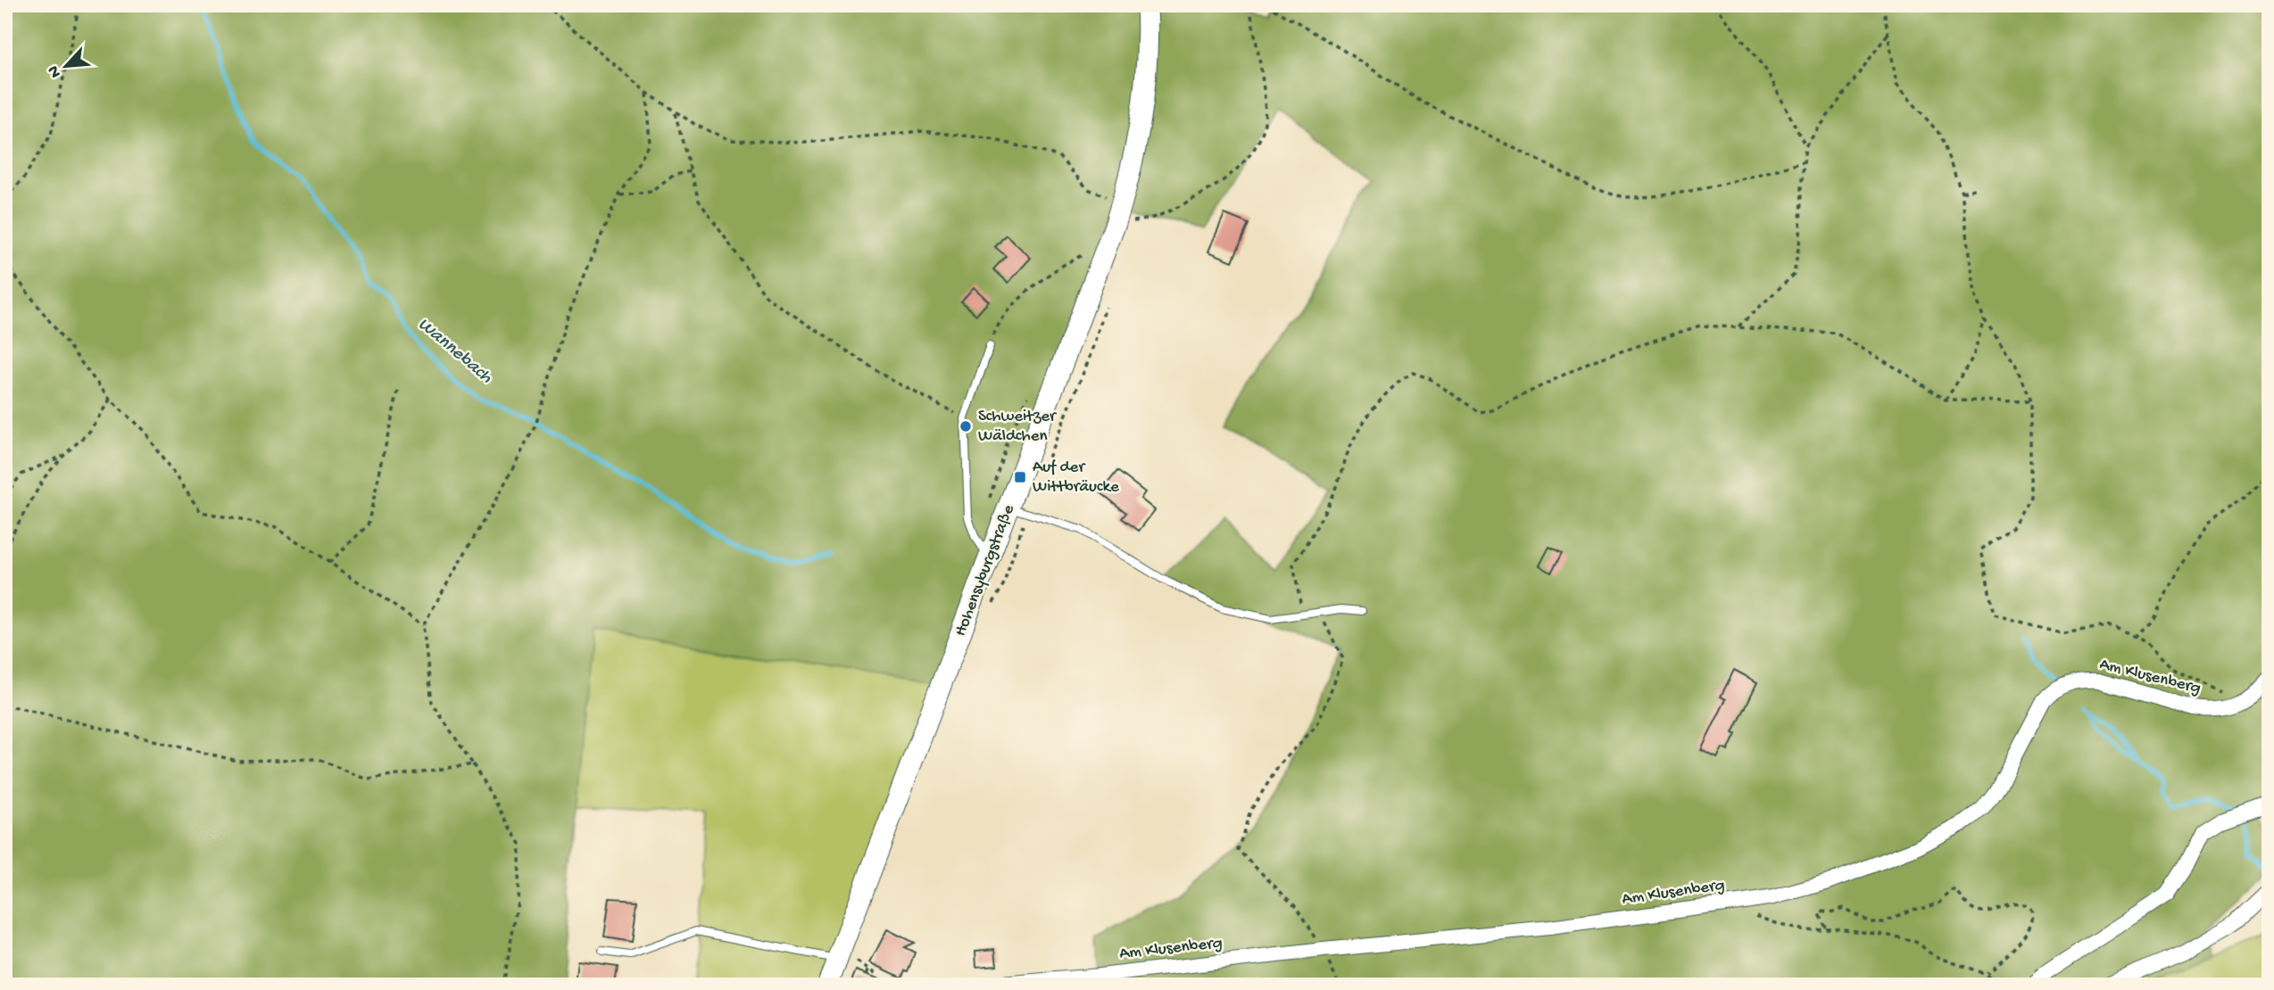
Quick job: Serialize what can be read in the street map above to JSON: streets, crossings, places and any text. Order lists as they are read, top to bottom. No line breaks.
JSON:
{"streets":{"main road":["Hohensyburgstraße"],"street":["Am Klusenberg"]},"water":["Wannebach"],"places":{"other":["Schweitzer Wäldchen"],"transit":["Auf der Wittbräucke"]},"north":"bottom left"}
